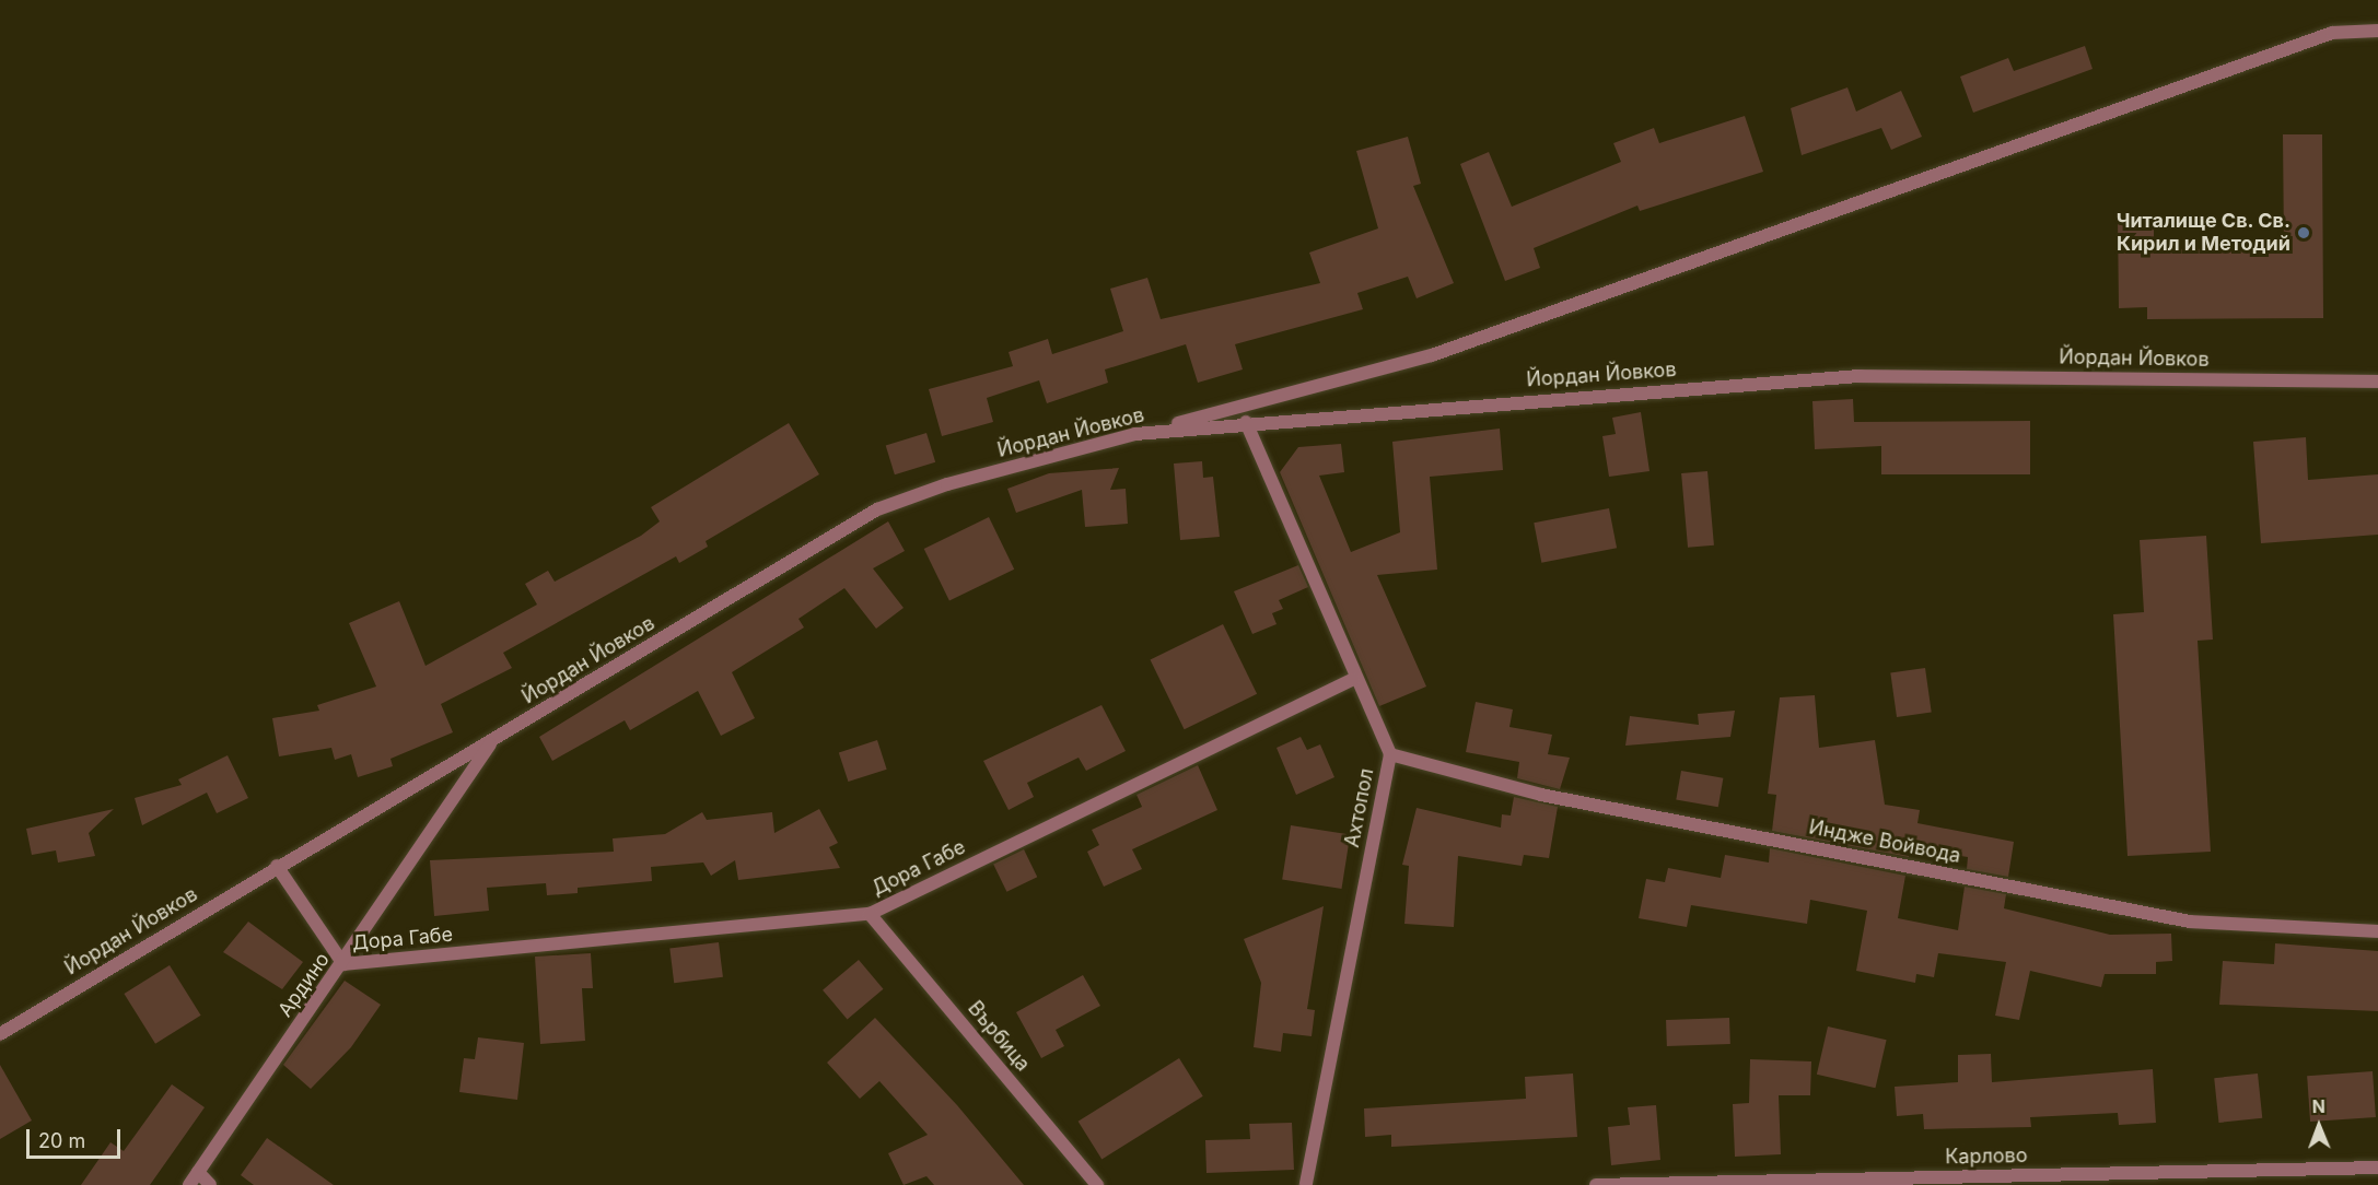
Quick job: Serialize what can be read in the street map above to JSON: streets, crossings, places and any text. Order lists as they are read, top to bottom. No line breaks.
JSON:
{"streets":{"street":["Йордан Йовков","Ахтопол","Индже Войвода","Дора Габе","Ардино","Върбица","Карлово"]},"crossings":[["Йордан Йовков","Ахтопол"],["Йордан Йовков","Ардино"],["Ахтопол","Индже Войвода"],["Ахтопол","Дора Габе"],["Дора Габе","Ардино"],["Дора Габе","Върбица"]],"places":["Читалище Св. Св. Кирил и Методий"],"scale_bar":"20 m","north":"top"}
